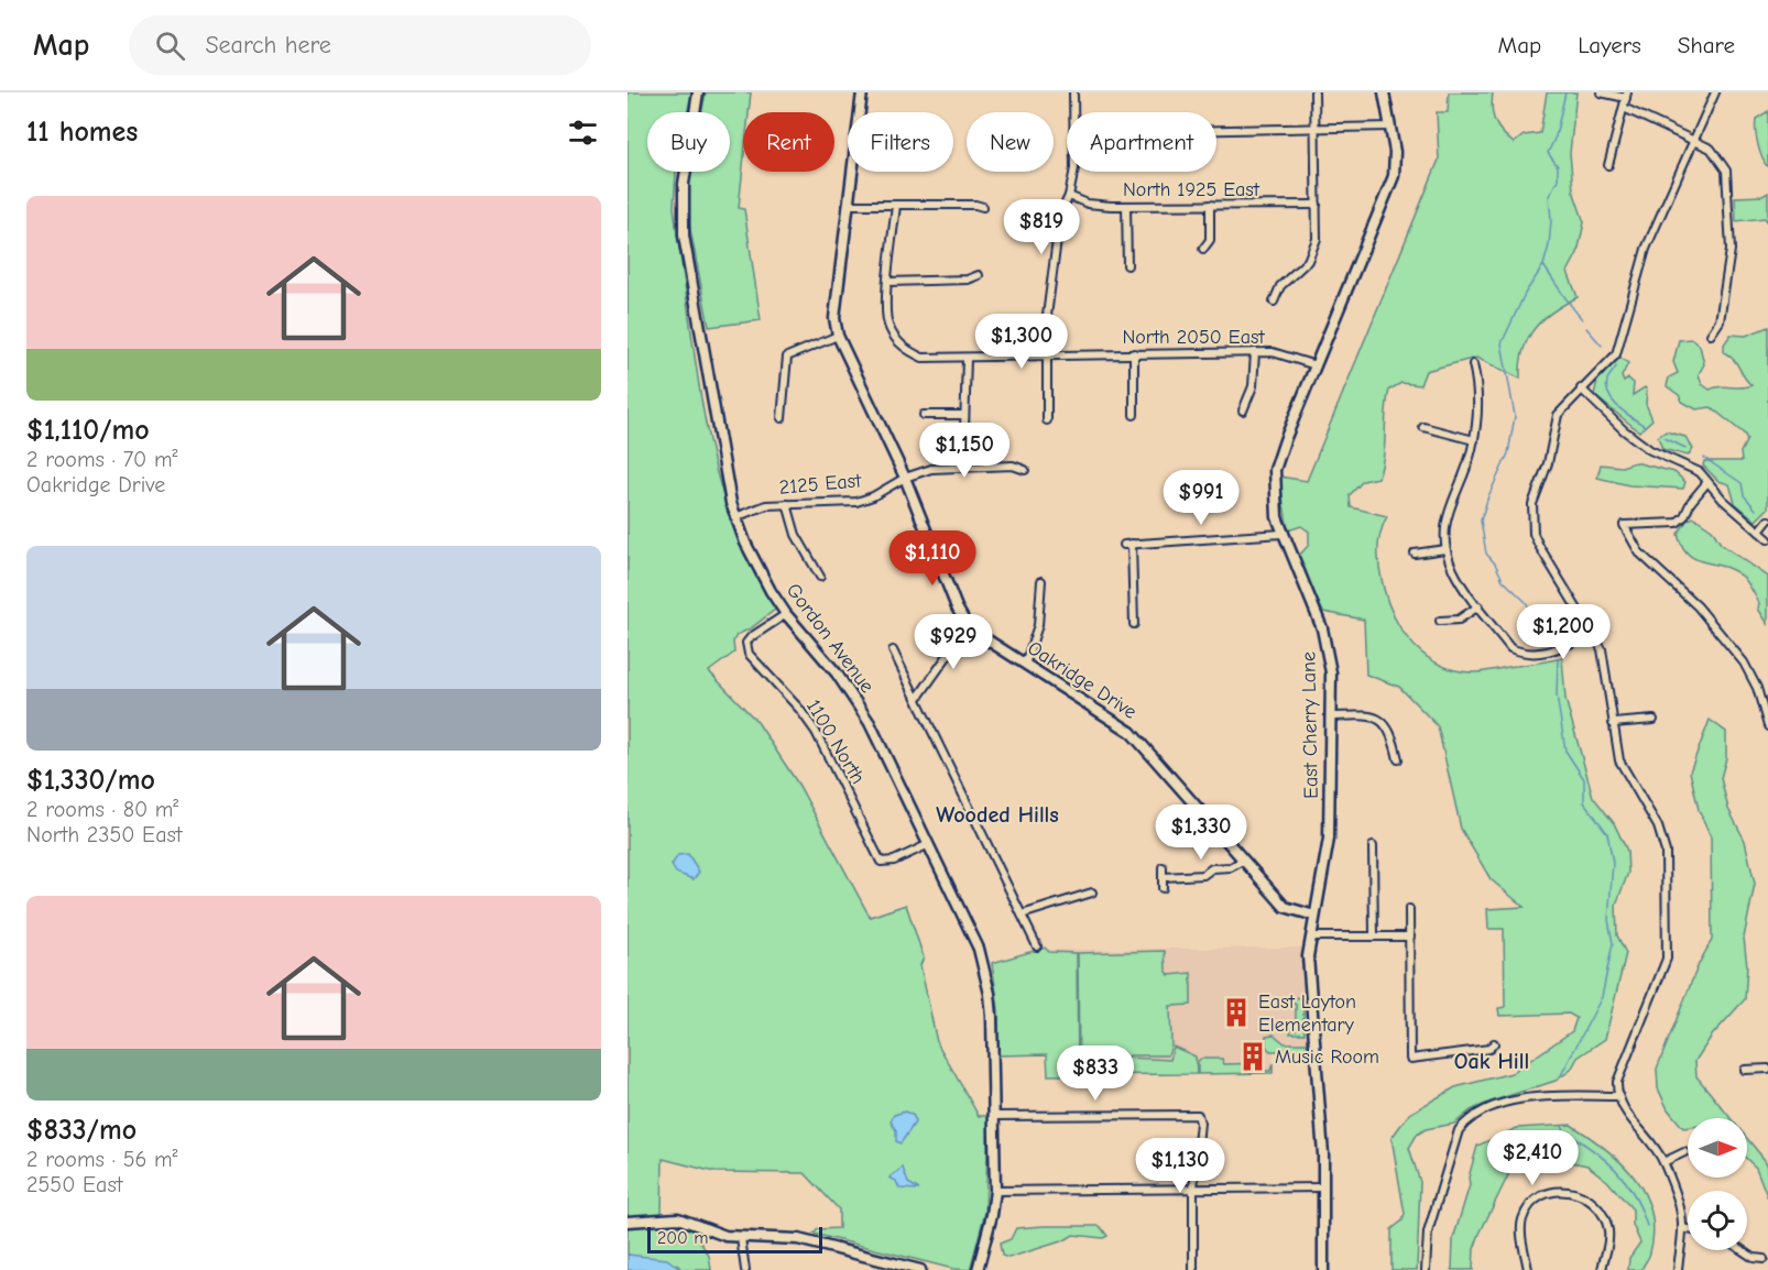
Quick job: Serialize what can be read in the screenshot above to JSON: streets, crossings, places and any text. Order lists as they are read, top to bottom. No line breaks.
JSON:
{"streets":{"street":["North 1925 East","North 2050 East","2125 East","Gordon Avenue","Oakridge Drive","East Cherry Lane","1100 North"]},"crossings":[["North 2050 East","East Cherry Lane"],["2125 East","Gordon Avenue"],["Gordon Avenue","1100 North"],["Oakridge Drive","East Cherry Lane"]],"districts":["Wooded Hills","Oak Hill"],"places":{"building":["East Layton Elementary","Music Room"]},"scale_bar":"200 m","north":"right","page":{"header":"Map","search":"Search here","nav":["Map","Layers","Share"],"heading":"11 homes","chip":["Buy","Rent","Filters","New","Apartment"],"list":[{"name":"$1,110/mo","note":"2 rooms · 70 m² · Oakridge Drive"},{"name":"$1,330/mo","note":"2 rooms · 80 m² · North 2350 East"},{"name":"$833/mo","note":"2 rooms · 56 m² · 2550 East"}],"price":["$819","$1,300","$1,150","$991","$1,110","$1,200","$929","$1,330","$833","$2,410","$1,130"],"scale":"200 m"}}
